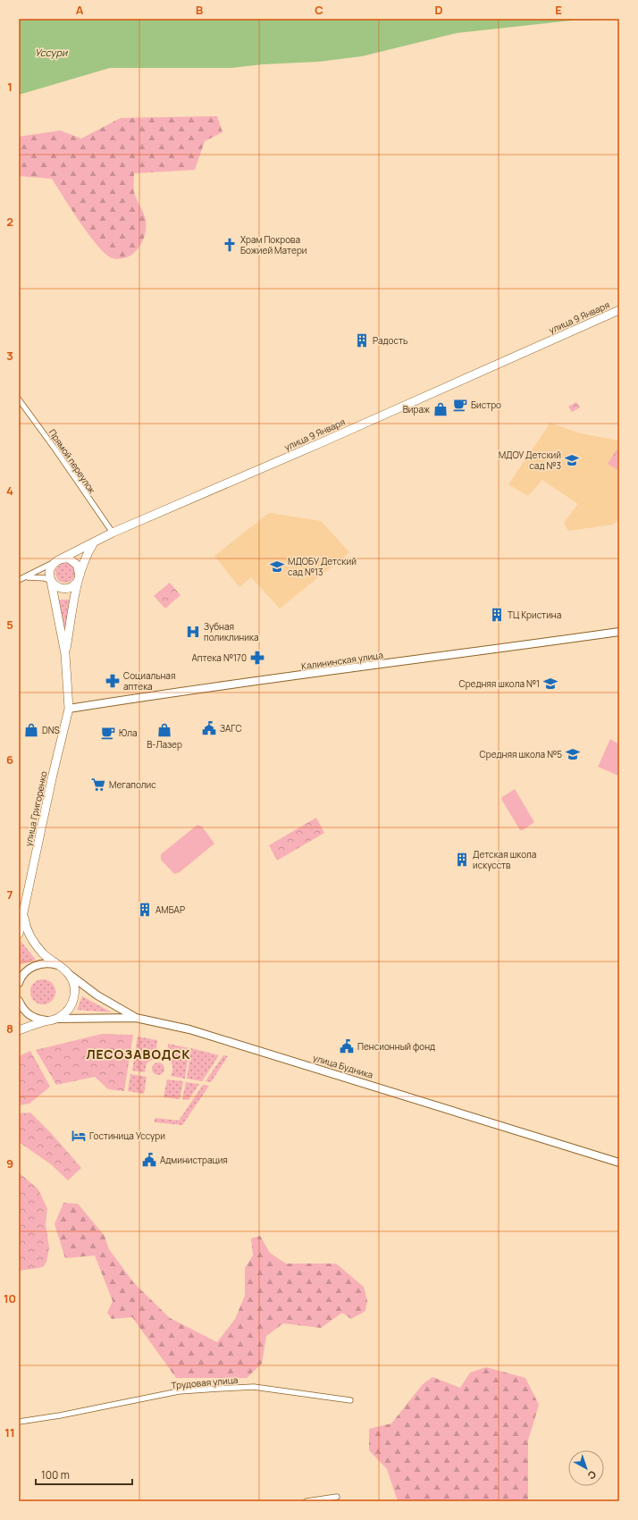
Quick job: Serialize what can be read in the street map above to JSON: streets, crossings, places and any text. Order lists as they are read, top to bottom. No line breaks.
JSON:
{"streets":{"main road":["улица 9 Января","Калининская улица","улица Григоренко","улица Будника"],"street":["Прямой переулок","Трудовая улица"]},"crossings":[["улица 9 Января","Прямой переулок"],["Калининская улица","улица Григоренко"]],"districts":["ЛЕСОЗАВОДСК"],"water":["Уссури"],"places":{"church":["Храм Покрова Божией Матери"],"building":["Радость","ТЦ Кристина","Детская школа искусств","АМБАР"],"cafe":["Бистро","Юла"],"shop":["Вираж","DNS","В-Лазер"],"school or university":["МДОУ Детский сад №3","МДОБУ Детский сад №13","Средняя школа №1","Средняя школа №5"],"hospital":["Зубная поликлиника"],"pharmacy":["Аптека №170","Социальная аптека"],"public building":["ЗАГС","Пенсионный фонд","Администрация"],"supermarket":["Мегаполис"],"hotel":["Гостиница Уссури"]},"scale_bar":"100 m","north":"bottom right","grid":{"columns":["A","B","C","D","E"],"rows":["1","2","3","4","5","6","7","8","9","10","11"]}}
